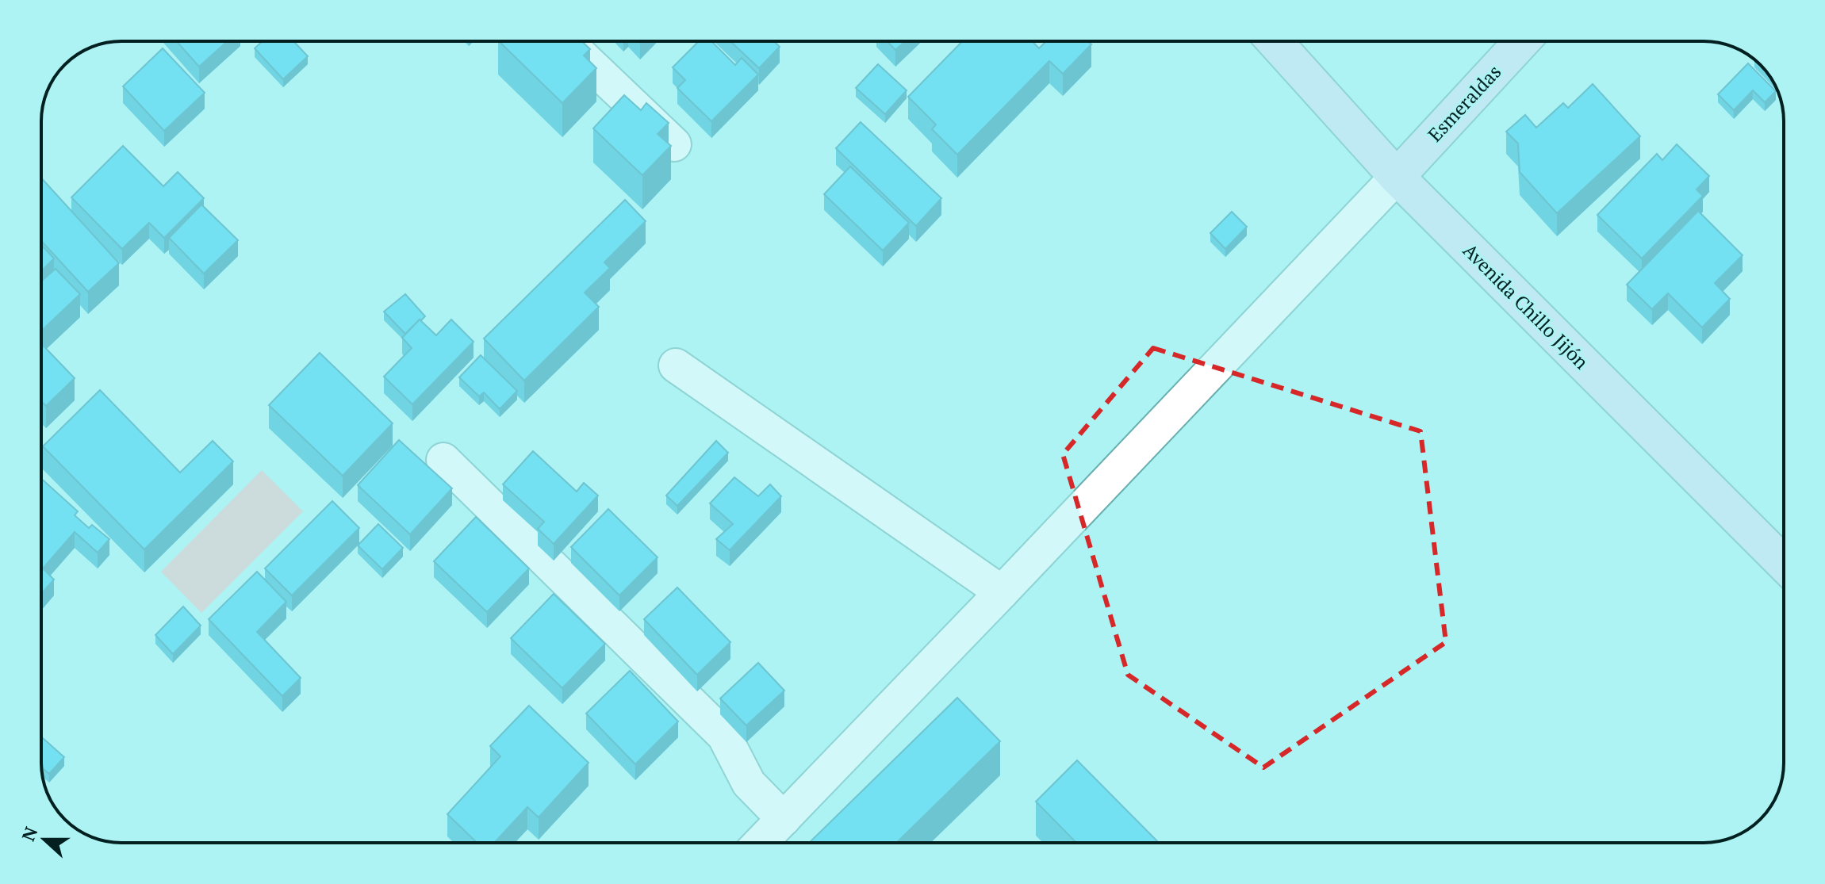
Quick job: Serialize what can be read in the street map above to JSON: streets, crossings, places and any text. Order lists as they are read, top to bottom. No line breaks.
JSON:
{"streets":{"street":["Esmeraldas","Avenida Chillo Jijón"]},"crossings":[["Esmeraldas","Avenida Chillo Jijón"]],"north":"left"}
